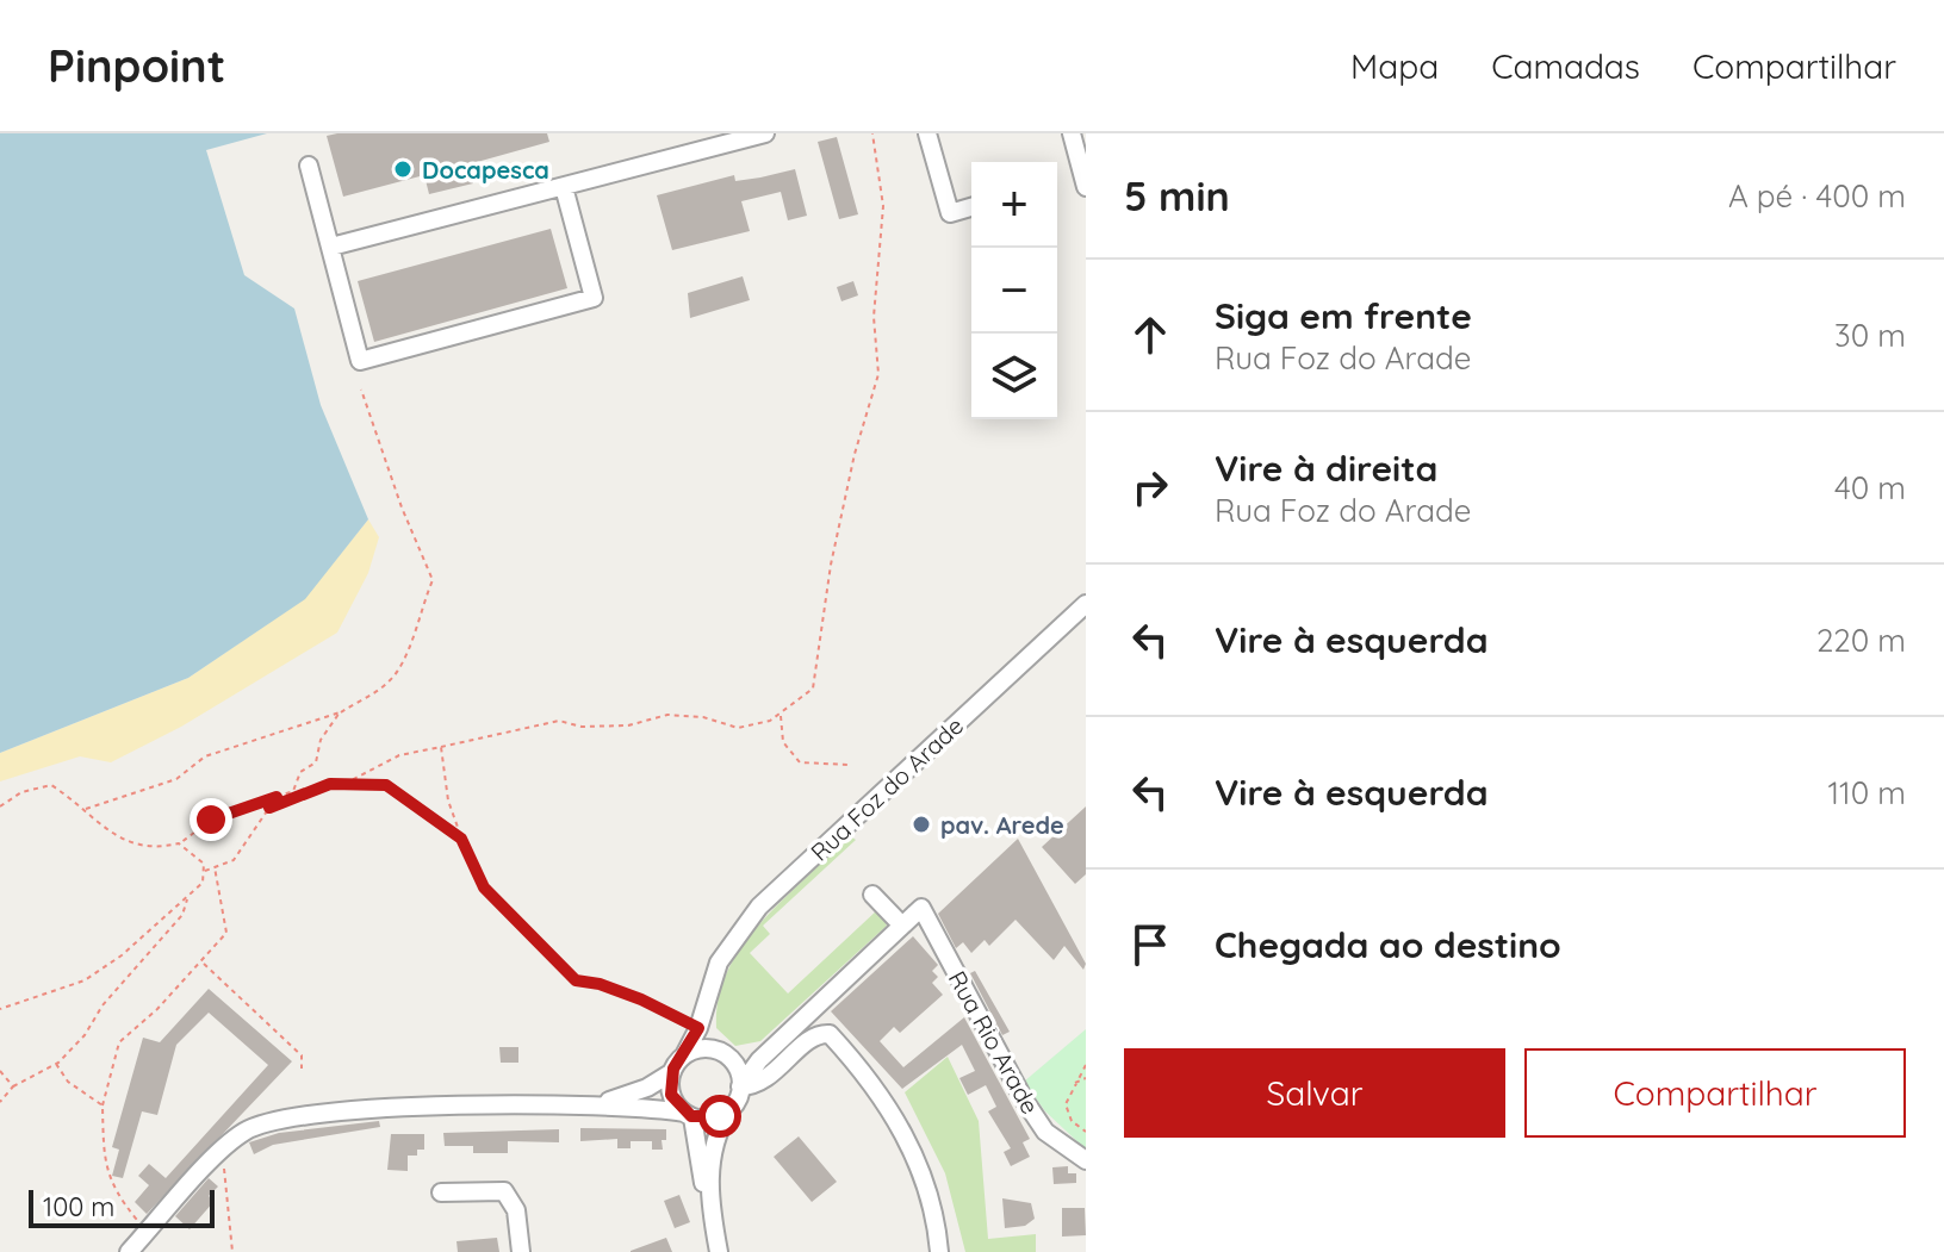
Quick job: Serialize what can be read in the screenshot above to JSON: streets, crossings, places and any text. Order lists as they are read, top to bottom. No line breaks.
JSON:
{"streets":{"street":["Rua Foz do Arade","Rua Rio Arade"]},"places":["Docapesca","pav. Arede"],"scale_bar":"100 m","page":{"header":"Pinpoint","nav":["Mapa","Camadas","Compartilhar"],"heading":["5 min","A pé · 400 m"],"map_buttons":["+","−"],"list":[["Siga em frente","Rua Foz do Arade","30 m"],["Vire à direita","Rua Foz do Arade","40 m"],["Vire à esquerda","220 m"],["Vire à esquerda","110 m"],"Chegada ao destino"],"buttons":["Salvar","Compartilhar"],"scale":"100 m"}}
